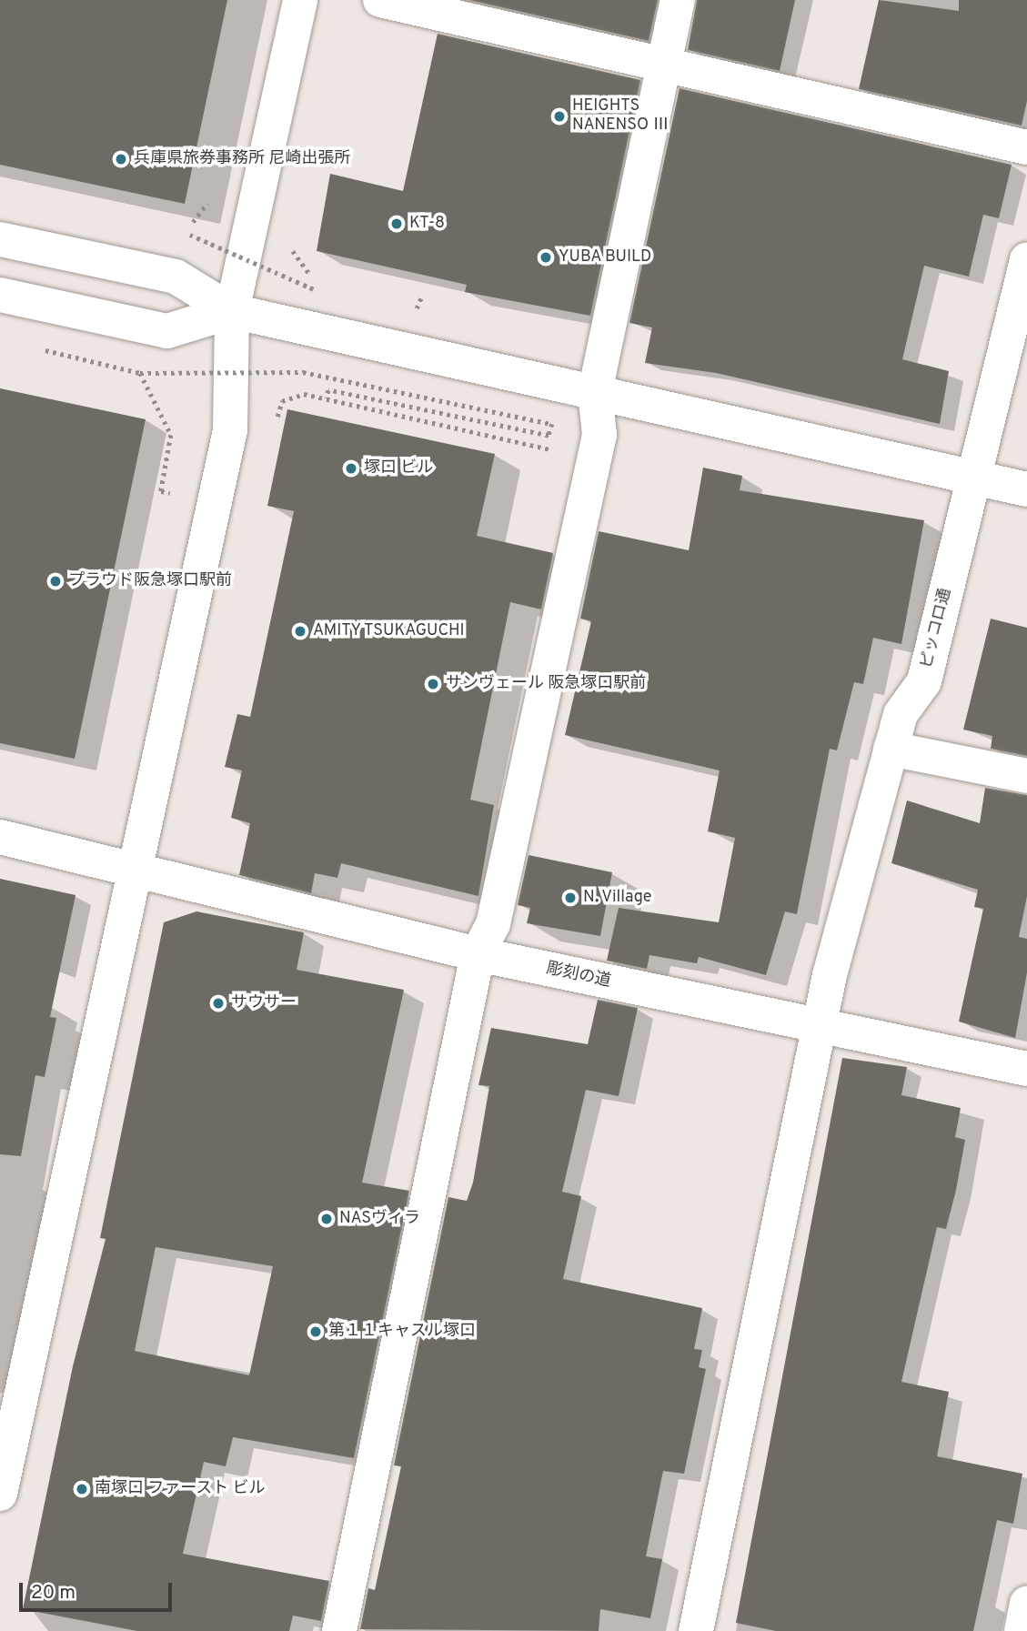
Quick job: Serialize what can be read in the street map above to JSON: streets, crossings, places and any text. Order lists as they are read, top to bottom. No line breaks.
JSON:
{"streets":{"street":["ピッコロ通","彫刻の道"]},"crossings":[["ピッコロ通","彫刻の道"]],"places":["HEIGHTS NANENSO Ⅲ","兵庫県旅券事務所 尼崎出張所","KT-8","YUBA BUILD","塚口 ビル","プラウド阪急塚口駅前","AMITY TSUKAGUCHI","サンヴェール 阪急塚口駅前","N. Village","サウサー","NASヴィラ","第１１キャスル塚口","南塚口 ファースト ビル"],"scale_bar":"20 m"}
